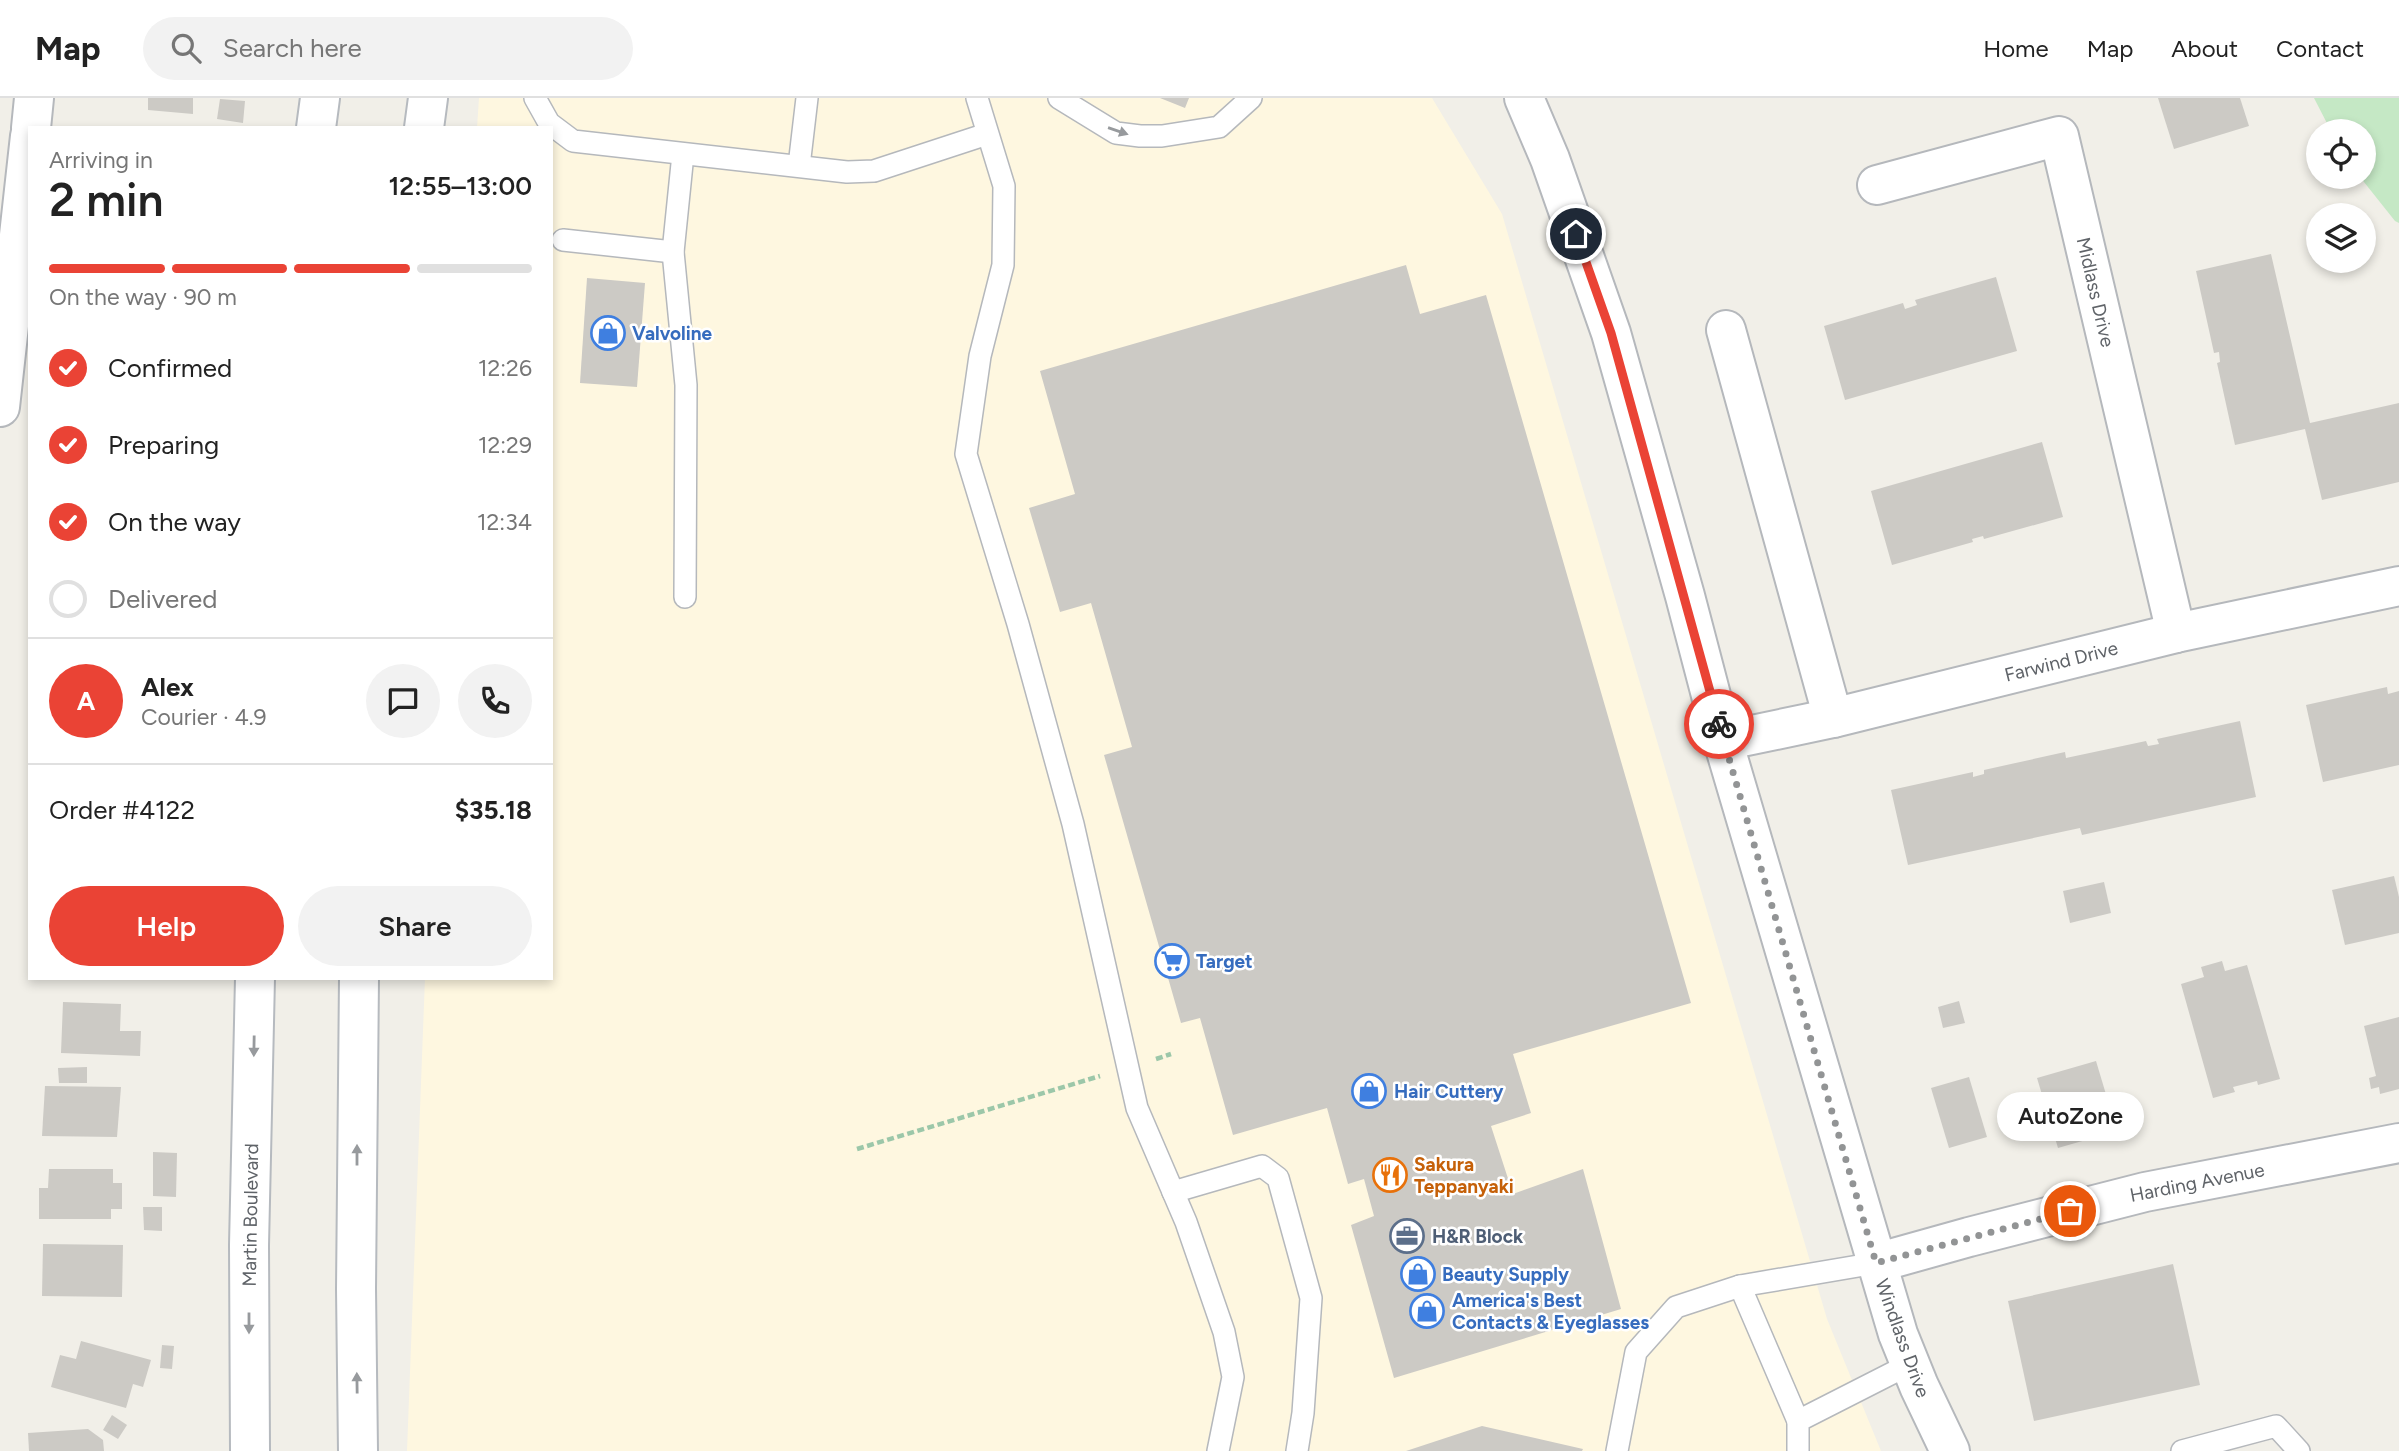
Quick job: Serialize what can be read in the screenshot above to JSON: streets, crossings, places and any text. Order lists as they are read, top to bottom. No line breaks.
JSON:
{"streets":{"street":["Midlass Drive","Farwind Drive","Harding Avenue","Martin Boulevard","Windlass Drive"]},"crossings":[["Midlass Drive","Farwind Drive"],["Farwind Drive","Windlass Drive"],["Harding Avenue","Windlass Drive"]],"places":{"shop":["Valvoline","Hair Cuttery","Beauty Supply","America's Best Contacts & Eyeglasses"],"supermarket":["Target"],"restaurant":["Sakura Teppanyaki"],"other":["AutoZone"],"office":["H&R Block"]},"page":{"header":"Map","search":"Search here","nav":["Home","Map","About","Contact"],"heading":["2 min","Arriving in","12:55–13:00"],"panel":["Alex","Courier · 4.9","Order #4122","$35.18"],"bar":"On the way · 90 m","list":[["Confirmed","12:26"],["Preparing","12:29"],["On the way","12:34"],"Delivered"],"round":"A","buttons":["Help","Share"],"bubble":"AutoZone"}}
